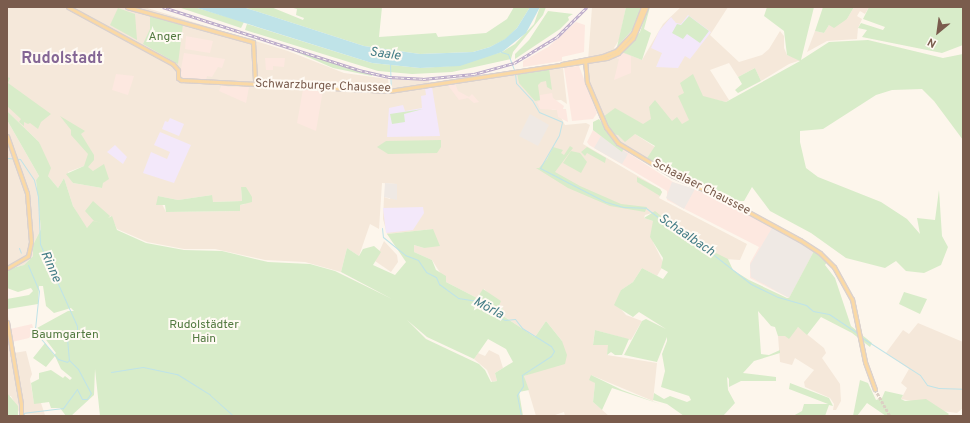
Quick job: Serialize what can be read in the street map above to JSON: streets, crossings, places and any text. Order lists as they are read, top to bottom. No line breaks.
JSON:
{"streets":{"main road":["Schwarzburger Chaussee","Schaalaer Chaussee"]},"crossings":[["Schwarzburger Chaussee","Schaalaer Chaussee"]],"districts":["Rudolstadt"],"water":["Saale","Schaalbach","Rinne","Mörla"],"parks":["Anger","Rudolstädter Hain","Baumgarten"],"north":"bottom left"}
